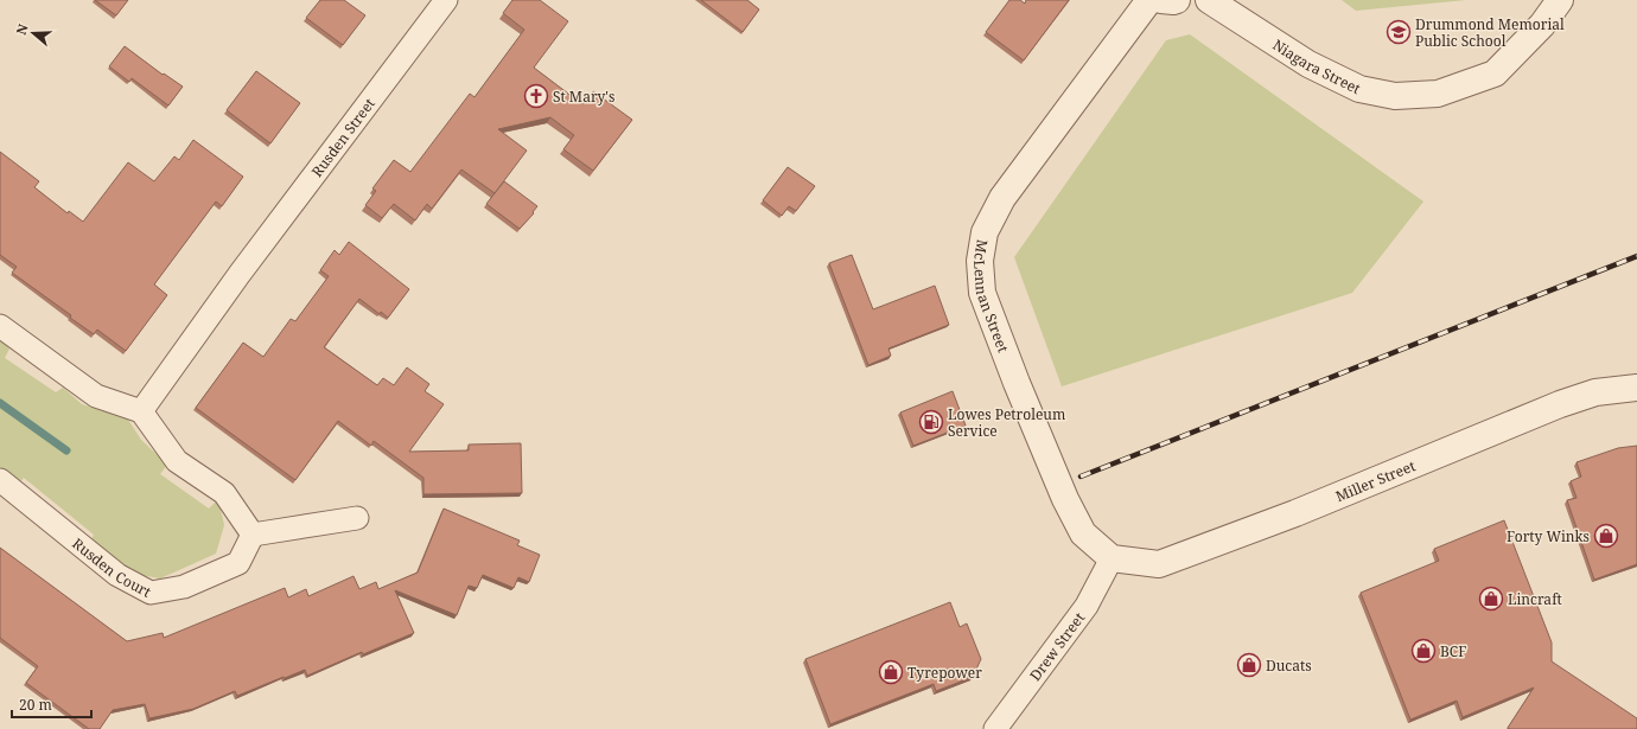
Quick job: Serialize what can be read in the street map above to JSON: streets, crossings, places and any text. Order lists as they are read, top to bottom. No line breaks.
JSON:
{"streets":{"street":["Niagara Street","Rusden Street","McLennan Street","Miller Street","Rusden Court","Drew Street"]},"crossings":[["McLennan Street","Miller Street"],["McLennan Street","Drew Street"],["Miller Street","Drew Street"]],"places":{"school or university":["Drummond Memorial Public School"],"church":["St Mary's"],"fuel station":["Lowes Petroleum Service"],"shop":["Forty Winks","Lincraft","BCF","Ducats","Tyrepower"]},"scale_bar":"20 m","north":"left"}
